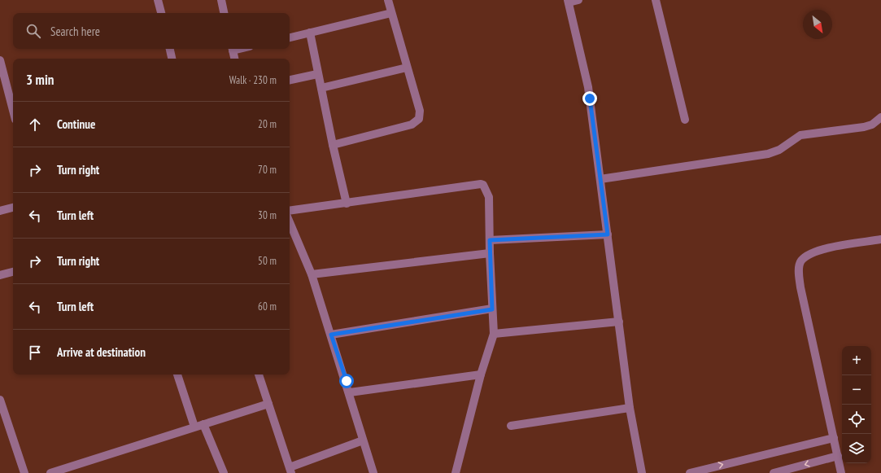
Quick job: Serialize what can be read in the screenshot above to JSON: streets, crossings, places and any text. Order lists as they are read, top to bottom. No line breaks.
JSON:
{"north":"bottom right","page":{"search":"Search here","heading":["3 min","Walk · 230 m"],"list":[["Continue","20 m"],["Turn right","70 m"],["Turn left","30 m"],["Turn right","50 m"],["Turn left","60 m"],"Arrive at destination"],"map_buttons":["+","−"]}}
